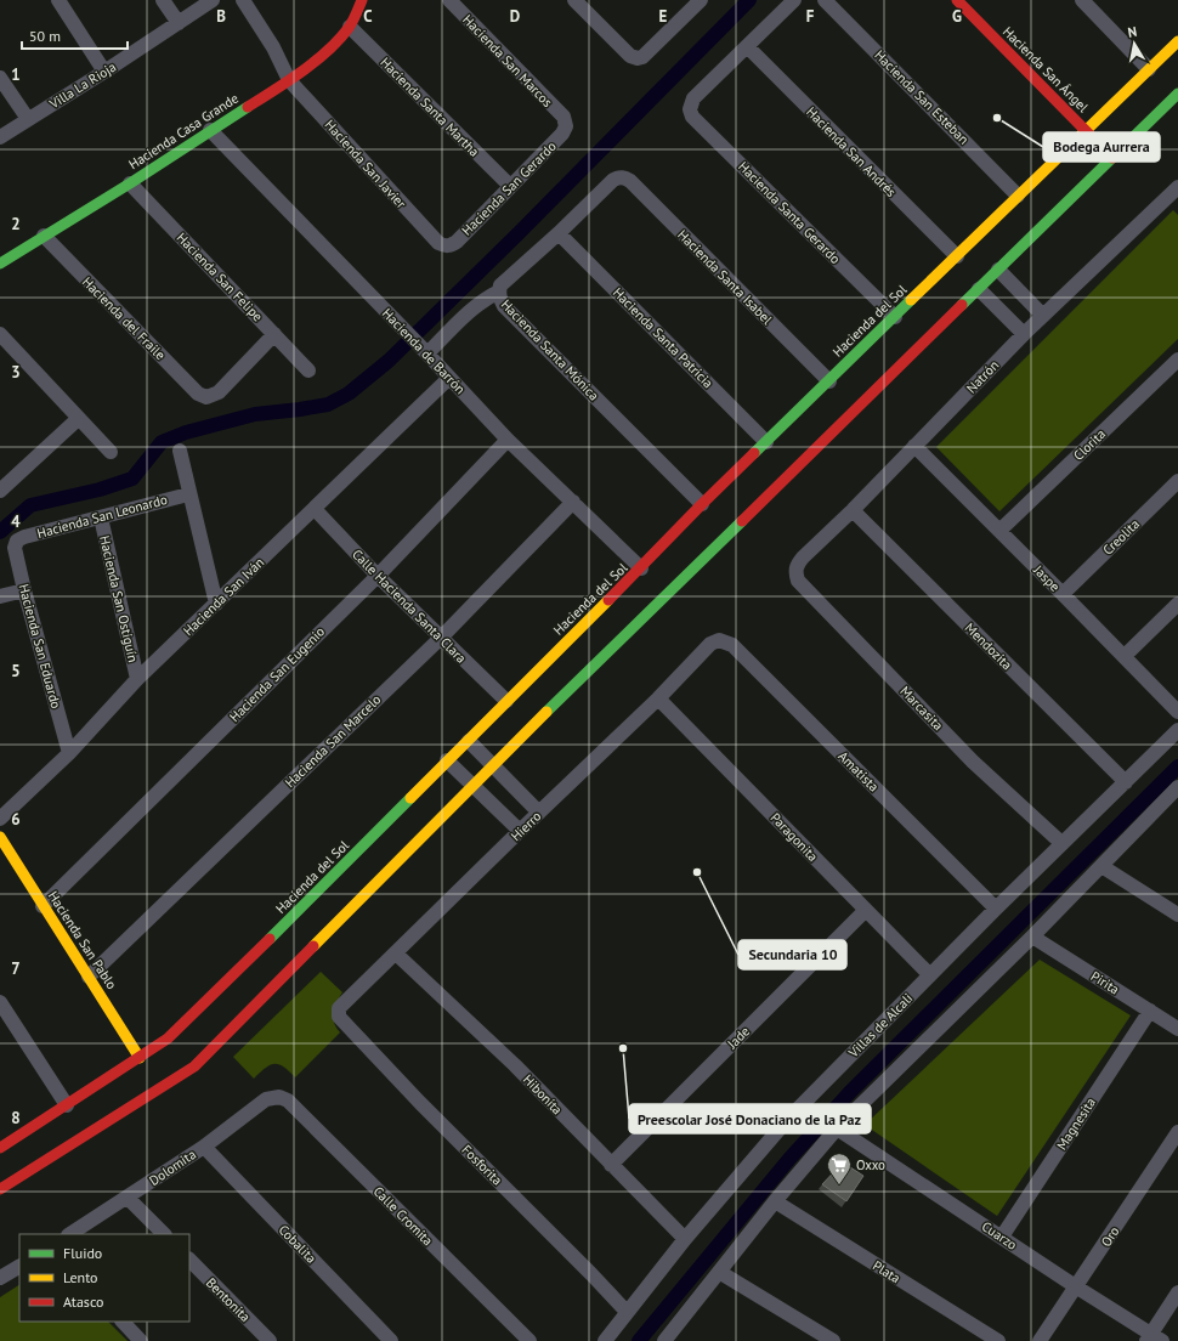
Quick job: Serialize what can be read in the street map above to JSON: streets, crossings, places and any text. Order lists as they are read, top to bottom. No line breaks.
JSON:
{"streets":{"street":["Hacienda San Marcos","Hacienda San Ángel","Villa La Rioja","Hacienda San Esteban","Hacienda Santa Martha","Hacienda Casa Grande","Hacienda San Andrés","Hacienda San Javier","Hacienda San Gerardo","Hacienda Santa Gerardo","Hacienda San Felipe","Hacienda Santa Isabel","Hacienda del Fraile","Hacienda del Sol","Hacienda Santa Patricia","Hacienda Santa Mónica","Hacienda de Barrón","Natrón","Clorita","Hacienda San Leonardo","Creolita","Jaspe","Hacienda San Iván","Hacienda San Ostiguín","Calle Hacienda Santa Clara","Hacienda San Eduardo","Mendozita","Hacienda San Eugenio","Marcasita","Hacienda San Marcelo","Amatista","Hierro","Paragonita","Hacienda San Pablo","Pirita","Villas de Alcali","Jade","Hibonita","Magnesita","Fosforita","Dolomita","Calle Cromita","Cuarzo","Oro","Cobalita","Plata","Bentonita"]},"crossings":[["Hacienda San Marcos","Hacienda San Gerardo"],["Hacienda San Ángel","Hacienda del Sol"],["Hacienda San Esteban","Hacienda del Sol"],["Hacienda Santa Martha","Hacienda Casa Grande"],["Hacienda Santa Martha","Hacienda San Gerardo"],["Hacienda Casa Grande","Hacienda San Javier"],["Hacienda Casa Grande","Hacienda San Felipe"],["Hacienda Casa Grande","Hacienda del Fraile"],["Hacienda Casa Grande","Hacienda de Barrón"],["Hacienda San Andrés","Hacienda Santa Gerardo"],["Hacienda San Andrés","Hacienda del Sol"],["Hacienda San Javier","Hacienda San Gerardo"],["Hacienda Santa Gerardo","Hacienda del Sol"],["Hacienda San Felipe","Hacienda del Fraile"],["Hacienda Santa Isabel","Hacienda del Sol"],["Hacienda Santa Isabel","Hacienda Santa Mónica"],["Hacienda del Sol","Hacienda Santa Patricia"],["Hacienda del Sol","Hacienda Santa Mónica"],["Hacienda del Sol","Hacienda de Barrón"],["Hacienda del Sol","Calle Hacienda Santa Clara"],["Hacienda del Sol","Hacienda San Pablo"],["Hacienda Santa Patricia","Hacienda Santa Mónica"],["Hacienda de Barrón","Hacienda San Iván"],["Hacienda de Barrón","Hacienda San Eugenio"],["Hacienda de Barrón","Hacienda San Marcelo"],["Natrón","Jaspe"],["Natrón","Mendozita"],["Natrón","Marcasita"],["Clorita","Jaspe"],["Hacienda San Leonardo","Hacienda San Ostiguín"],["Hacienda San Leonardo","Hacienda San Eduardo"],["Creolita","Jaspe"],["Hacienda San Iván","Hacienda San Ostiguín"],["Hacienda San Iván","Calle Hacienda Santa Clara"],["Hacienda San Iván","Hacienda San Eduardo"],["Calle Hacienda Santa Clara","Hacienda San Eugenio"],["Calle Hacienda Santa Clara","Hacienda San Marcelo"],["Mendozita","Villas de Alcali"],["Hacienda San Eugenio","Hacienda San Pablo"],["Marcasita","Villas de Alcali"],["Hacienda San Marcelo","Hacienda San Pablo"],["Amatista","Hierro"],["Amatista","Villas de Alcali"],["Hierro","Paragonita"],["Hierro","Hibonita"],["Hierro","Fosforita"],["Paragonita","Villas de Alcali"],["Paragonita","Jade"],["Pirita","Magnesita"],["Villas de Alcali","Hibonita"],["Villas de Alcali","Fosforita"],["Jade","Hibonita"],["Magnesita","Cuarzo"],["Dolomita","Calle Cromita"],["Dolomita","Cobalita"],["Cuarzo","Oro"]],"places":{"other":["Bodega Aurrera","Secundaria 10","Preescolar José Donaciano de la Paz"],"supermarket":["Oxxo"]},"legend":["Fluido","Lento","Atasco"],"scale_bar":"50 m","north":"top","grid":{"columns":["B","C","D","E","F","G"],"rows":["1","2","3","4","5","6","7","8"]}}
